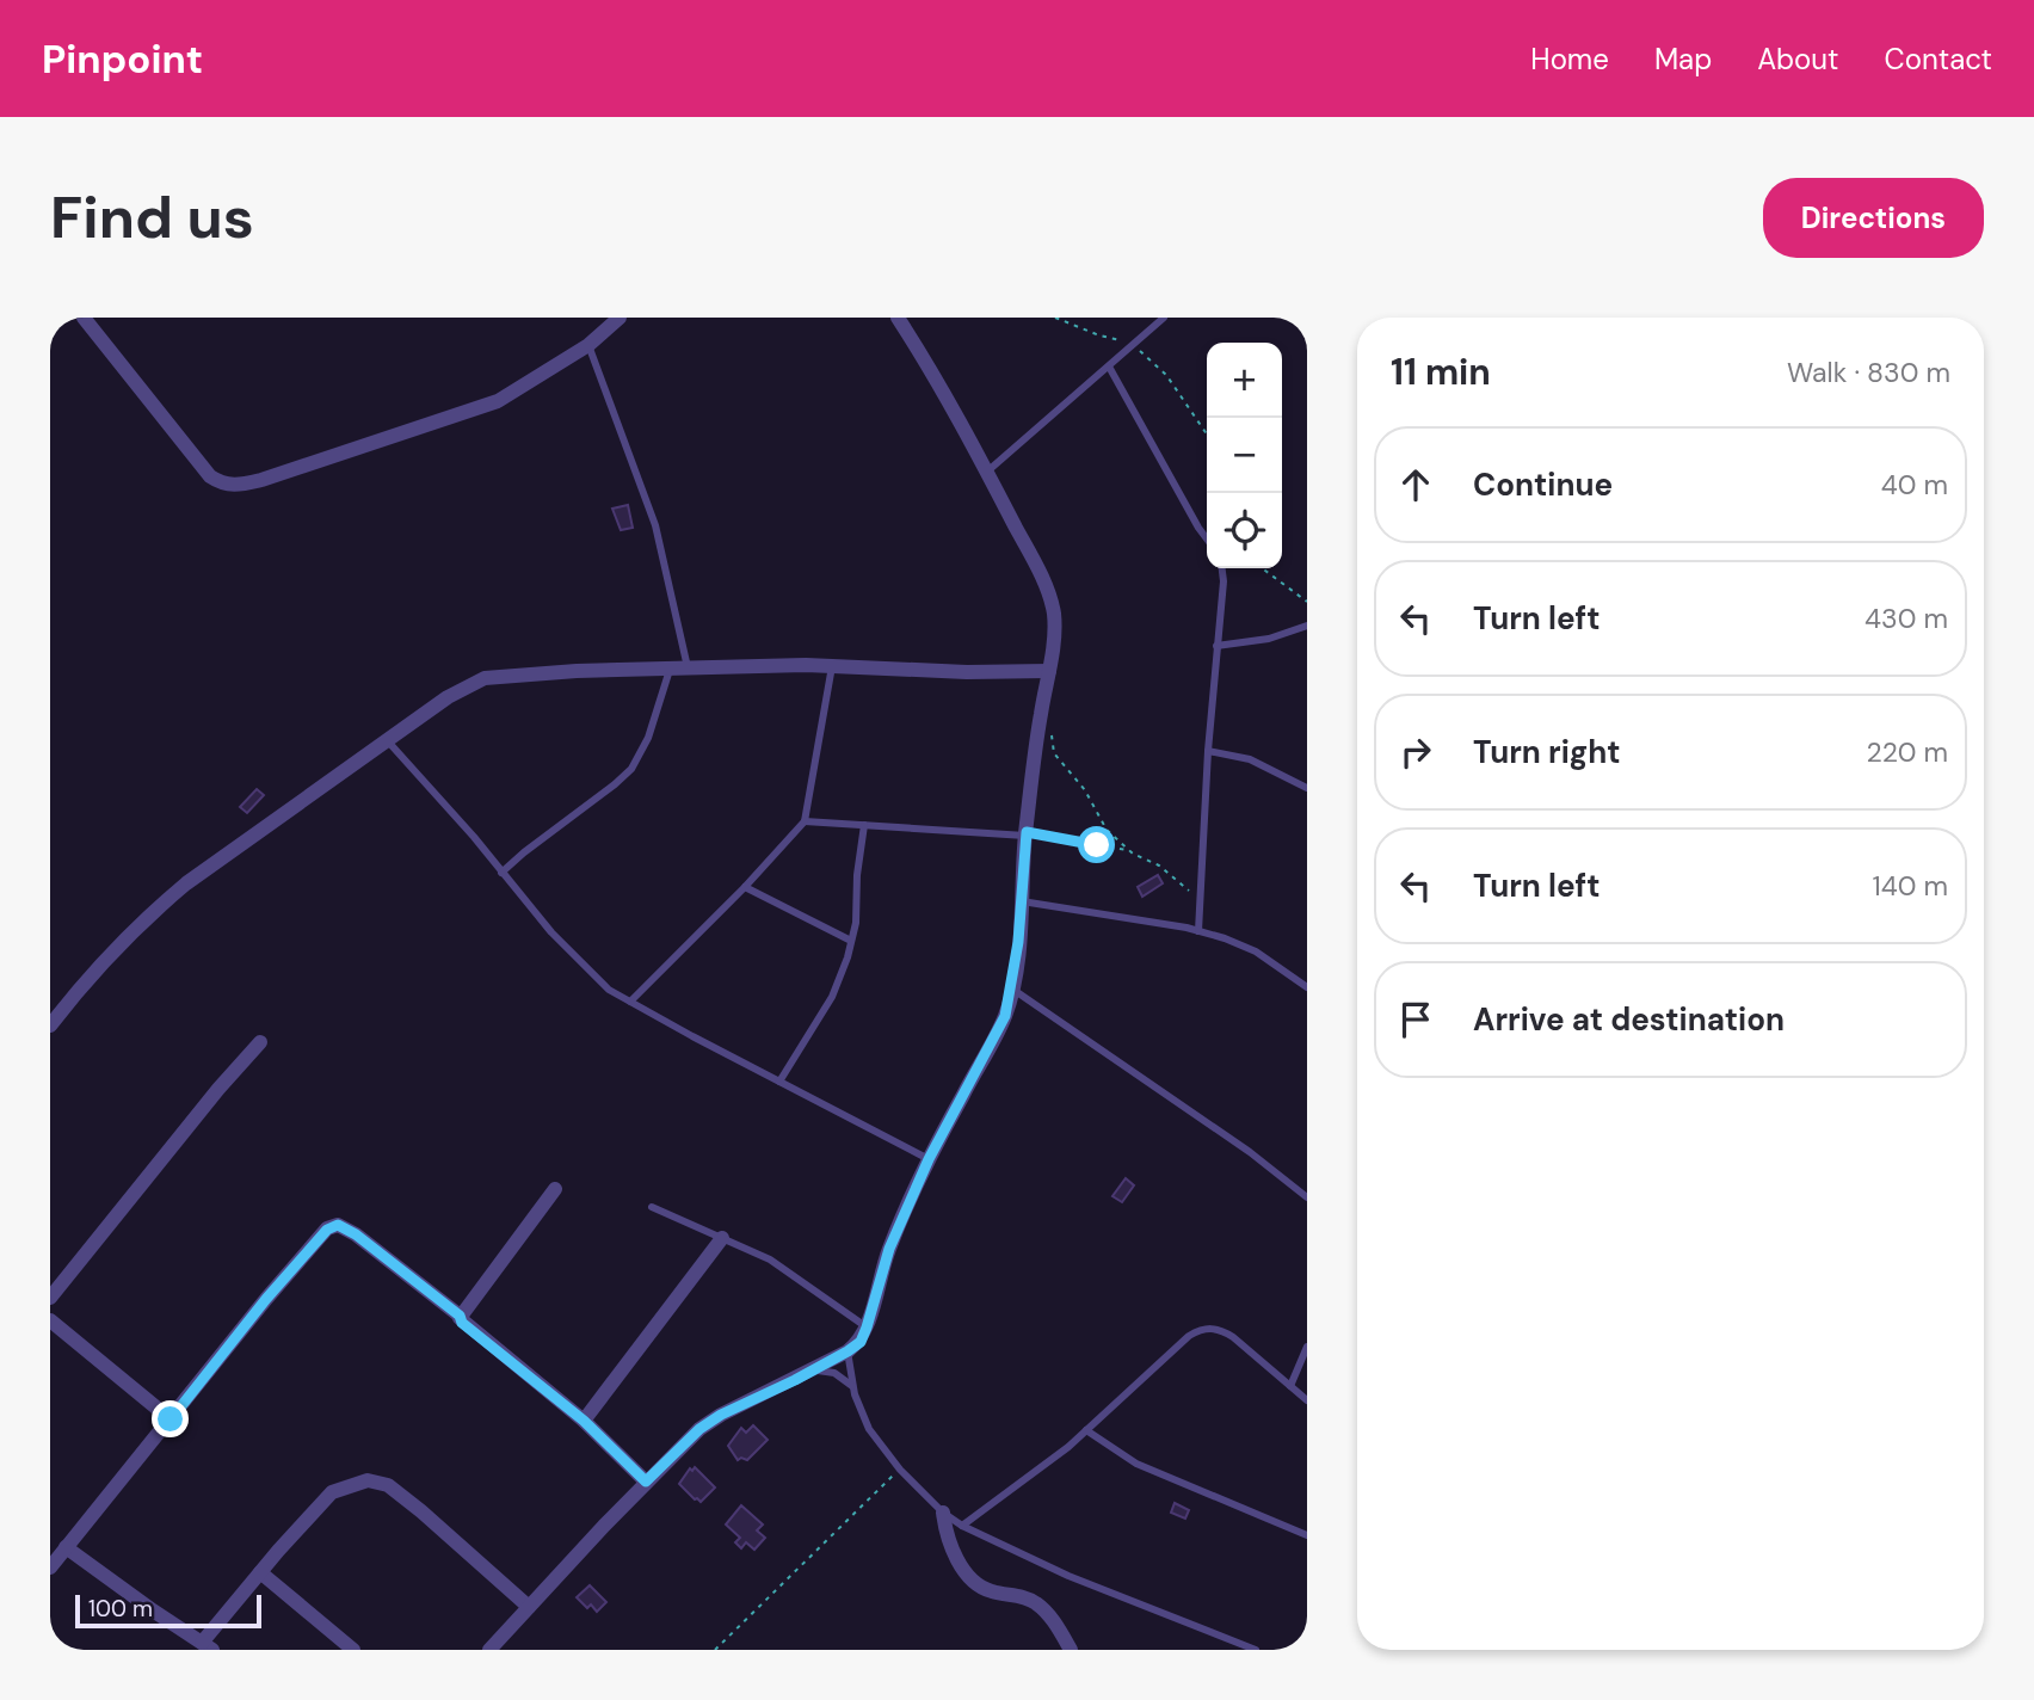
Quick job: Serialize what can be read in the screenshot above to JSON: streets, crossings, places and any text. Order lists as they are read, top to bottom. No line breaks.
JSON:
{"scale_bar":"100 m","page":{"header":"Pinpoint","nav":["Home","Map","About","Contact"],"buttons":"Directions","title":"Find us","heading":["11 min","Walk · 830 m"],"map_buttons":["+","−"],"list":[["Continue","40 m"],["Turn left","430 m"],["Turn right","220 m"],["Turn left","140 m"],"Arrive at destination"],"scale":"100 m"}}
